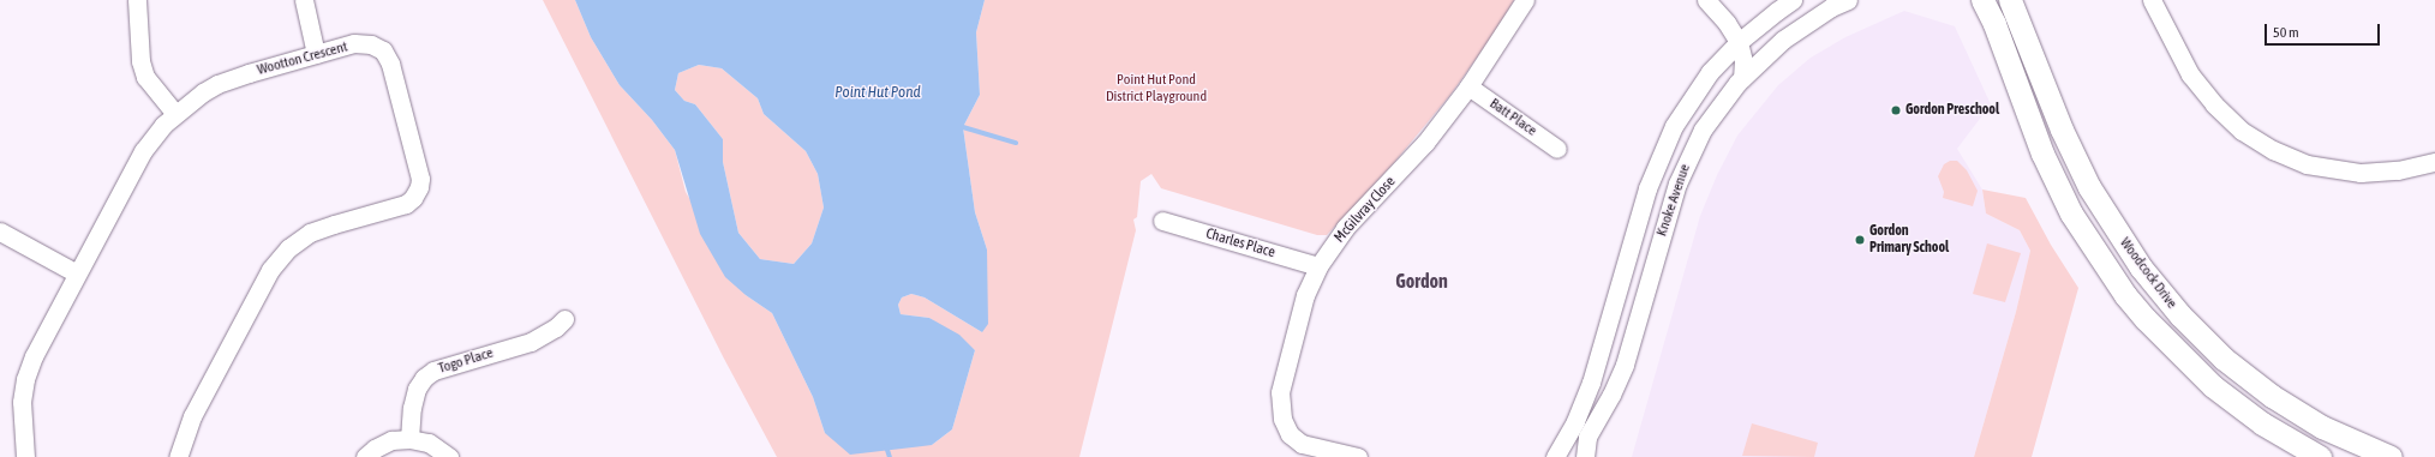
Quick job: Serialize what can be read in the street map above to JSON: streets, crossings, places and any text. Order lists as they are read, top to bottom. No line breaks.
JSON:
{"streets":{"main road":["Woodcock Drive"],"street":["Wootton Crescent","Batt Place","Knoke Avenue","McGilvray Close","Charles Place","Togo Place"]},"crossings":[["Batt Place","McGilvray Close"],["McGilvray Close","Charles Place"]],"districts":["Gordon"],"water":["Point Hut Pond"],"parks":["Point Hut Pond District Playground"],"places":["Gordon Preschool","Gordon Primary School"],"scale_bar":"50 m"}
